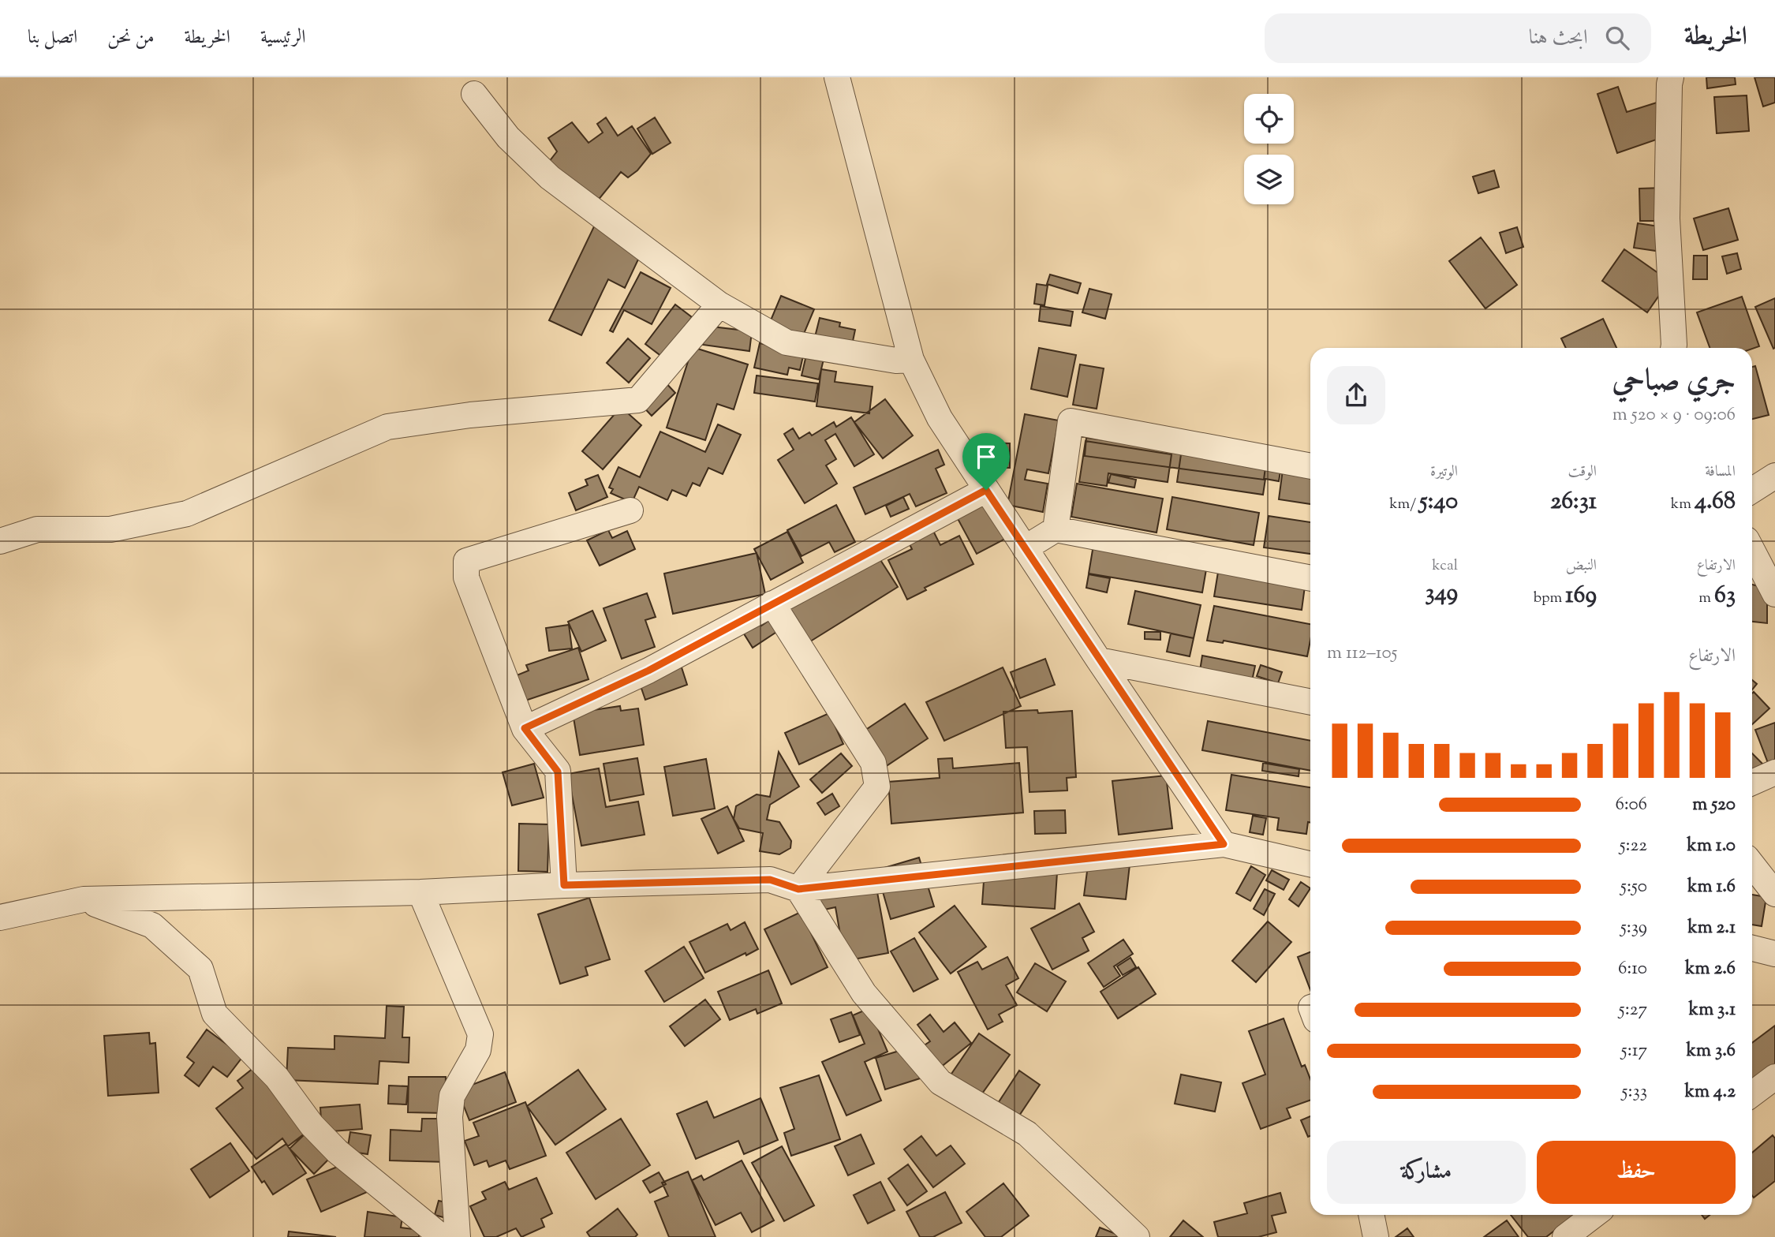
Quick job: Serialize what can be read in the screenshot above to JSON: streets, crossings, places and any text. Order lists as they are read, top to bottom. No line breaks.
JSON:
{"page":{"header":"الخريطة","search":"ابحث هنا","nav":["الرئيسية","الخريطة","من نحن","اتصل بنا"],"heading":["جري صباحي","09:06 · 9 × 520 m"],"stats":[["المسافة","4.68 km"],["الوقت","26:31"],["الوتيرة","5:40 /km"],["الارتفاع","63 m"],["النبض","169 bpm"],["kcal","349"]],"chart":["الارتفاع","105–112 m"],"list":[{"name":"520 m","note":"6:06"},{"name":"1.0 km","note":"5:22"},{"name":"1.6 km","note":"5:50"},{"name":"2.1 km","note":"5:39"},{"name":"2.6 km","note":"6:10"},{"name":"3.1 km","note":"5:27"},{"name":"3.6 km","note":"5:17"},{"name":"4.2 km","note":"5:33"}],"buttons":["حفظ","مشاركة"]}}
